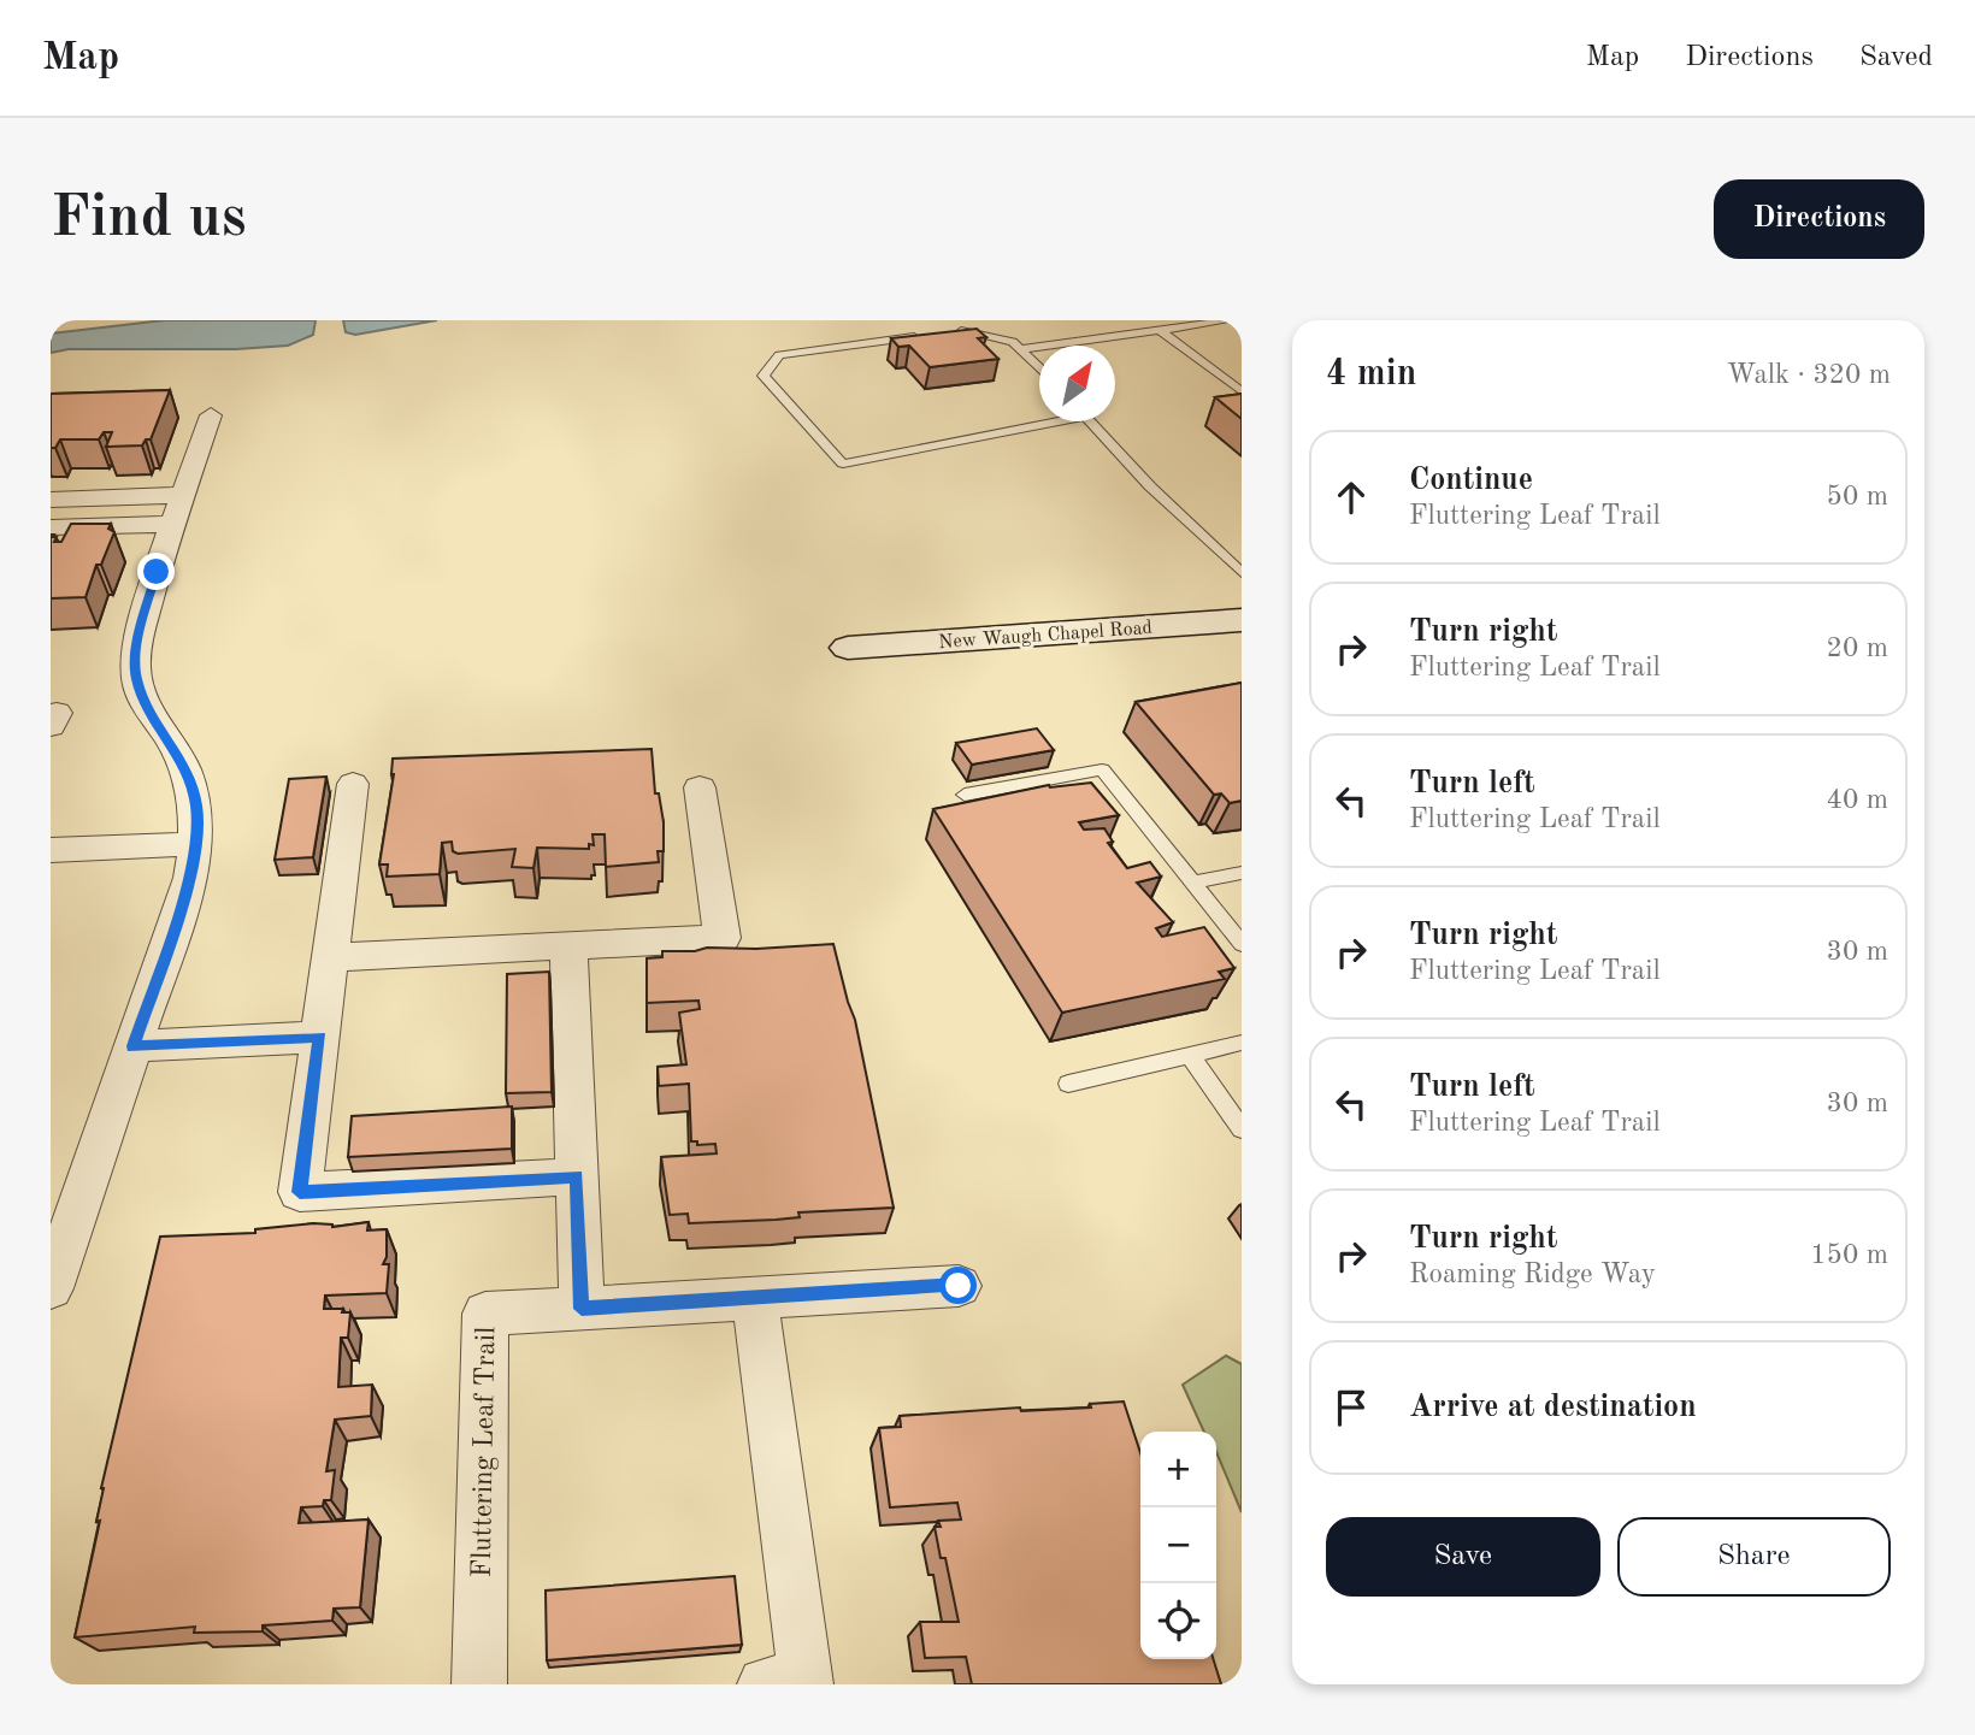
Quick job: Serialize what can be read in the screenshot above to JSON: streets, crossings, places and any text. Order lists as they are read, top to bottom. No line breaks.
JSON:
{"streets":{"street":["New Waugh Chapel Road","Fluttering Leaf Trail"]},"north":"top right","page":{"header":"Map","nav":["Map","Directions","Saved"],"buttons":["Directions",["Save","Share"]],"title":"Find us","heading":["4 min","Walk · 320 m"],"list":[["Continue","Fluttering Leaf Trail","50 m"],["Turn right","Fluttering Leaf Trail","20 m"],["Turn left","Fluttering Leaf Trail","40 m"],["Turn right","Fluttering Leaf Trail","30 m"],["Turn left","Fluttering Leaf Trail","30 m"],["Turn right","Roaming Ridge Way","150 m"],"Arrive at destination"],"map_buttons":["+","−"]}}
